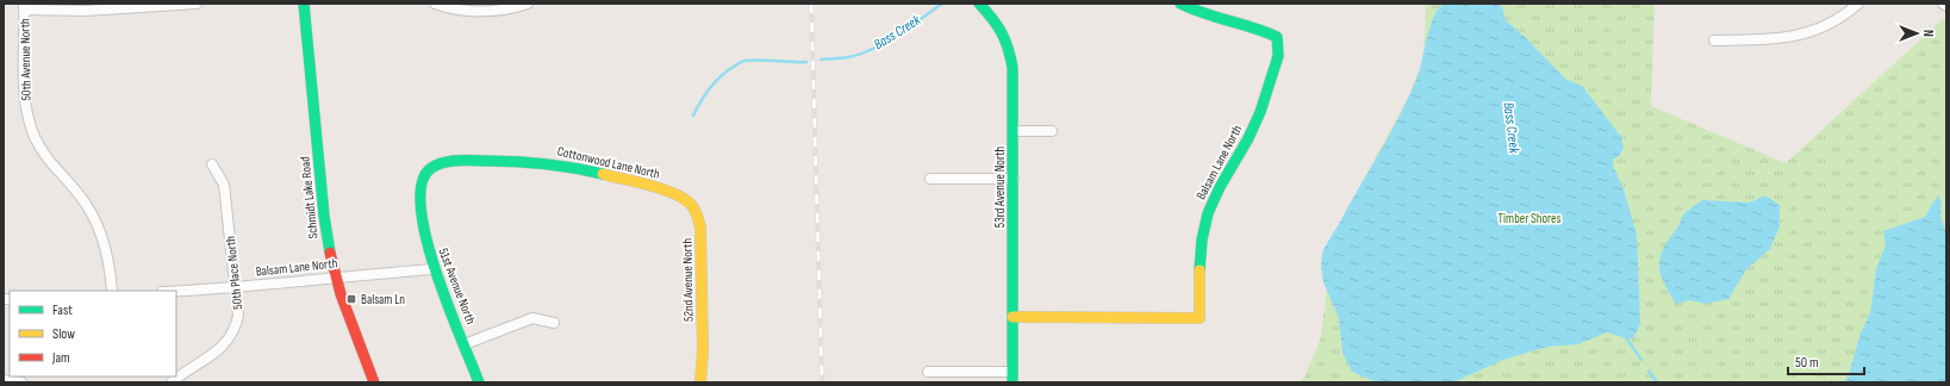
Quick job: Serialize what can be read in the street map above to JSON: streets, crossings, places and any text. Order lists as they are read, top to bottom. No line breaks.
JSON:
{"streets":{"street":["50th Avenue North","Cottonwood Lane North","Balsam Lane North","53rd Avenue North","Schmidt Lake Road","50th Place North","52nd Avenue North","51st Avenue North"]},"crossings":[["Cottonwood Lane North","52nd Avenue North"],["Cottonwood Lane North","51st Avenue North"],["Balsam Lane North","53rd Avenue North"],["Balsam Lane North","Schmidt Lake Road"],["Balsam Lane North","50th Place North"],["Balsam Lane North","51st Avenue North"]],"water":["Bass Creek"],"parks":["Timber Shores"],"places":{"transit":["Balsam Ln"]},"legend":["Fast","Slow","Jam"],"scale_bar":"50 m","north":"right"}
